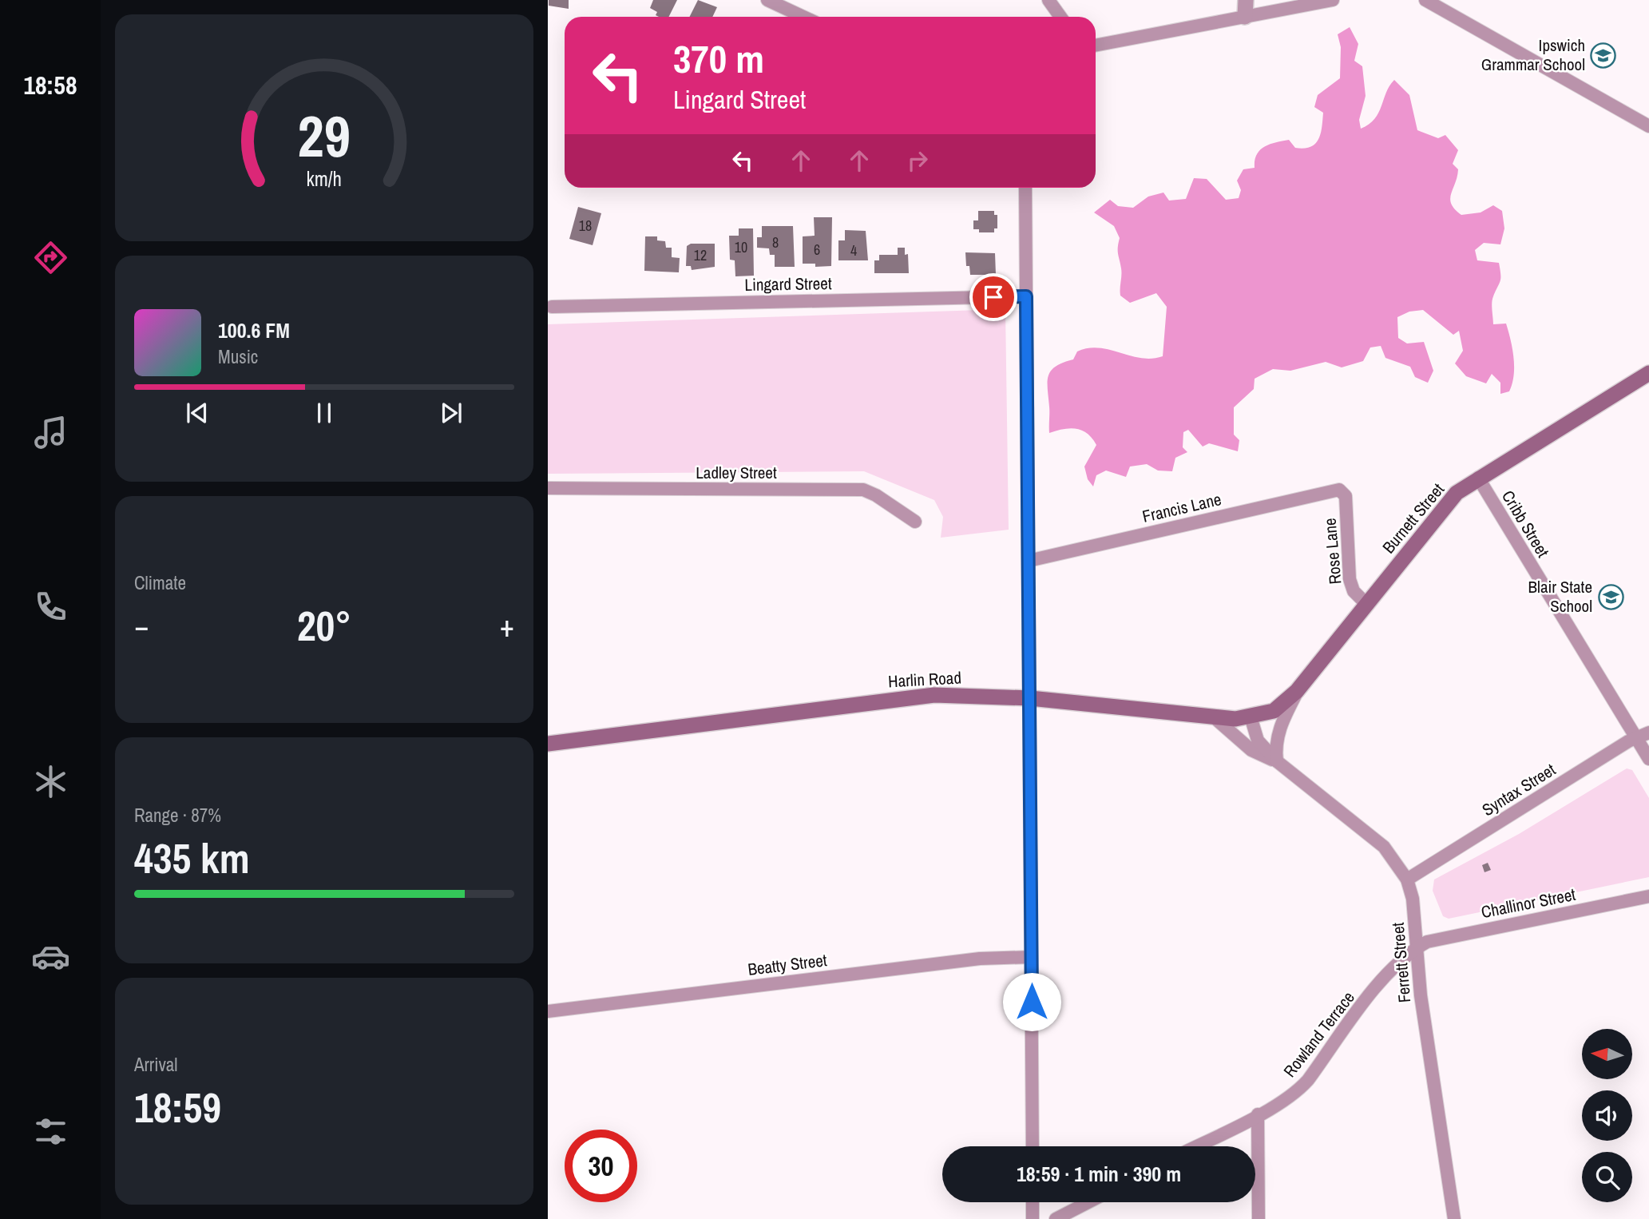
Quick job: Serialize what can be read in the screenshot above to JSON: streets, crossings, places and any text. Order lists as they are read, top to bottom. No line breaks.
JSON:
{"streets":{"main road":["Burnett Street","Harlin Road"],"street":["Lingard Street","Ladley Street","Francis Lane","Cribb Street","Rose Lane","Syntax Street","Challinor Street","Ferrett Street","Beatty Street","Rowland Terrace"]},"crossings":[["Francis Lane","Rose Lane"],["Burnett Street","Cribb Street"],["Burnett Street","Rose Lane"],["Burnett Street","Harlin Road"],["Cribb Street","Syntax Street"],["Harlin Road","Ferrett Street"],["Syntax Street","Ferrett Street"],["Challinor Street","Ferrett Street"],["Challinor Street","Rowland Terrace"],["Ferrett Street","Rowland Terrace"]],"places":{"school or university":["Ipswich Grammar School","Blair State School"]},"house_numbers":["18","8","10","6","4","12"],"north":"left","page":{"tabs":"18:58","turn":["370 m","Lingard Street"],"song":["100.6 FM","Music"],"tile":["Climate",["Range · 87%","435 km"],["Arrival","18:59"]],"heat":["−","20°","+"],"limit":"30","trip":"18:59 · 1 min · 390 m","gauge":["29","km/h"]}}
